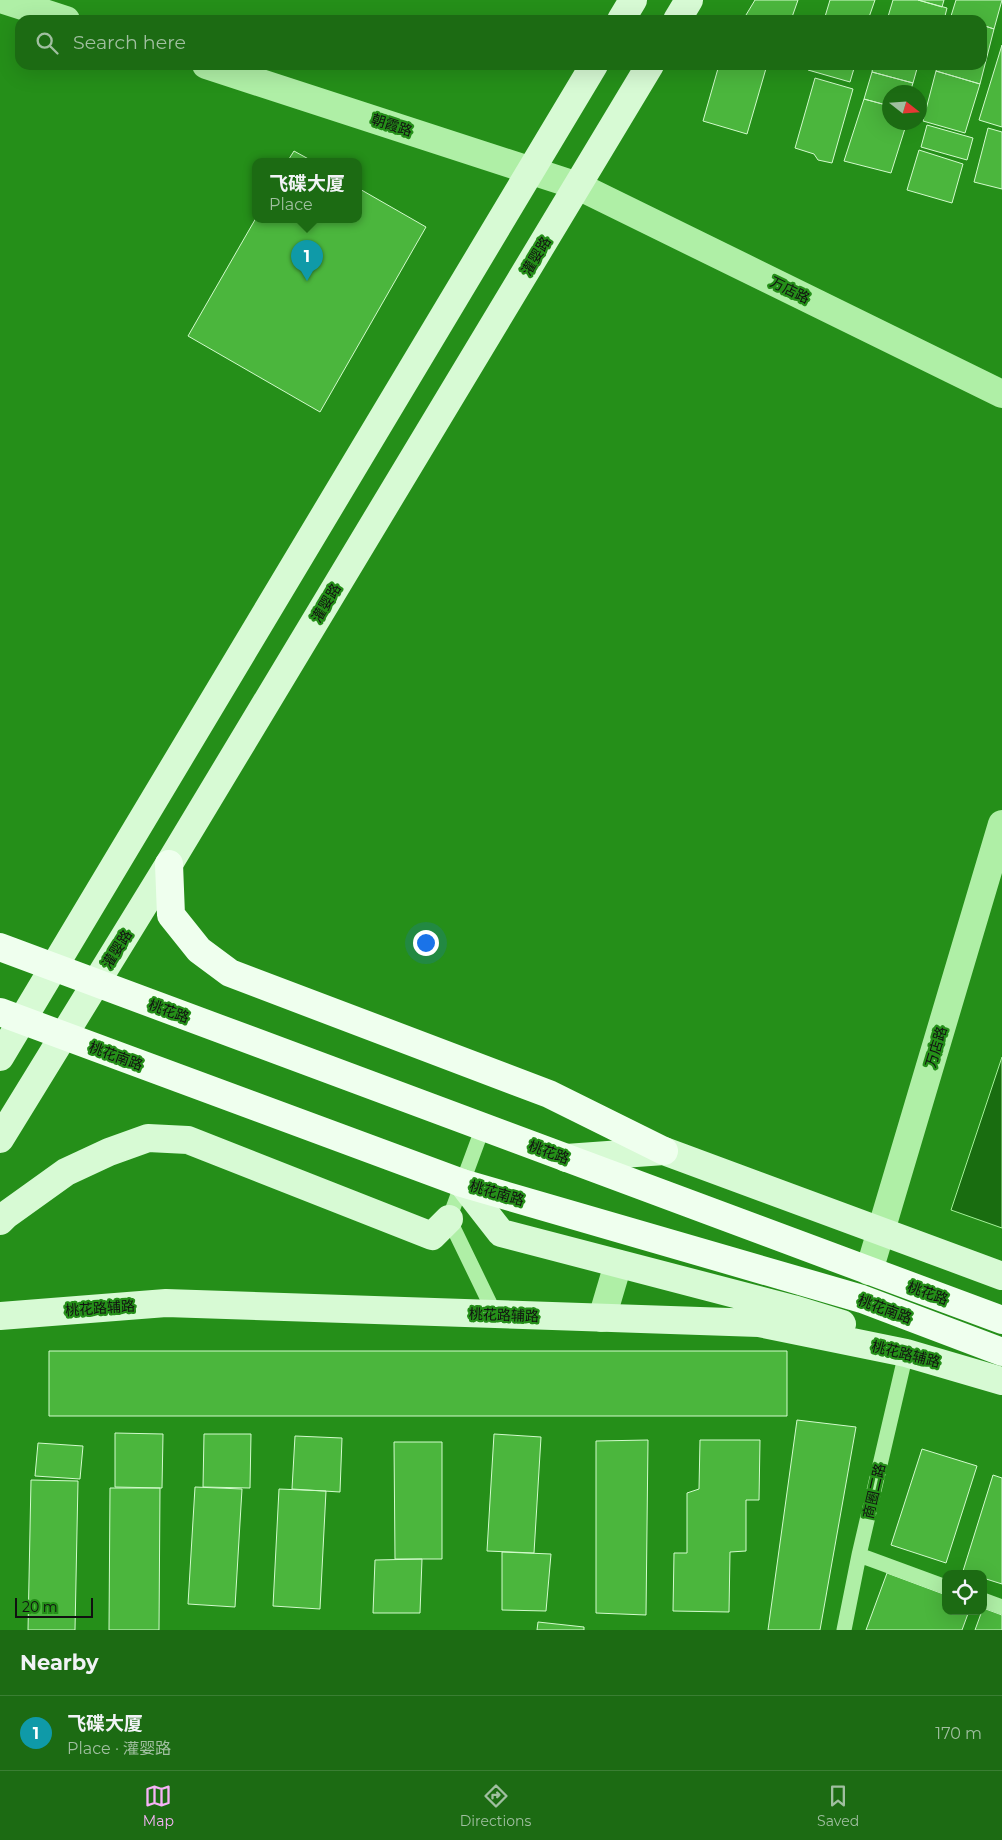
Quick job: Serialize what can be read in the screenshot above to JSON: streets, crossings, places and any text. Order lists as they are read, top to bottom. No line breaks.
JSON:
{"streets":{"main road":["灌婴路","桃花路","桃花南路","桃花路辅路"],"street":["朝霞路","万店路"],"lane":["商圈二路"]},"crossings":[["朝霞路","灌婴路"],["朝霞路","万店路"],["灌婴路","万店路"],["灌婴路","桃花路"],["灌婴路","桃花南路"],["万店路","桃花路"],["桃花路辅路","商圈二路"]],"scale_bar":"20 m","north":"right","page":{"search":"Search here","popup":["飞碟大厦","Place"],"pins":"1","scale":"20 m","heading":"Nearby","list":[{"mark":"1","name":"飞碟大厦","note":"Place · 灌婴路","value":"170 m"}],"nav":["Map","Directions","Saved"]}}
